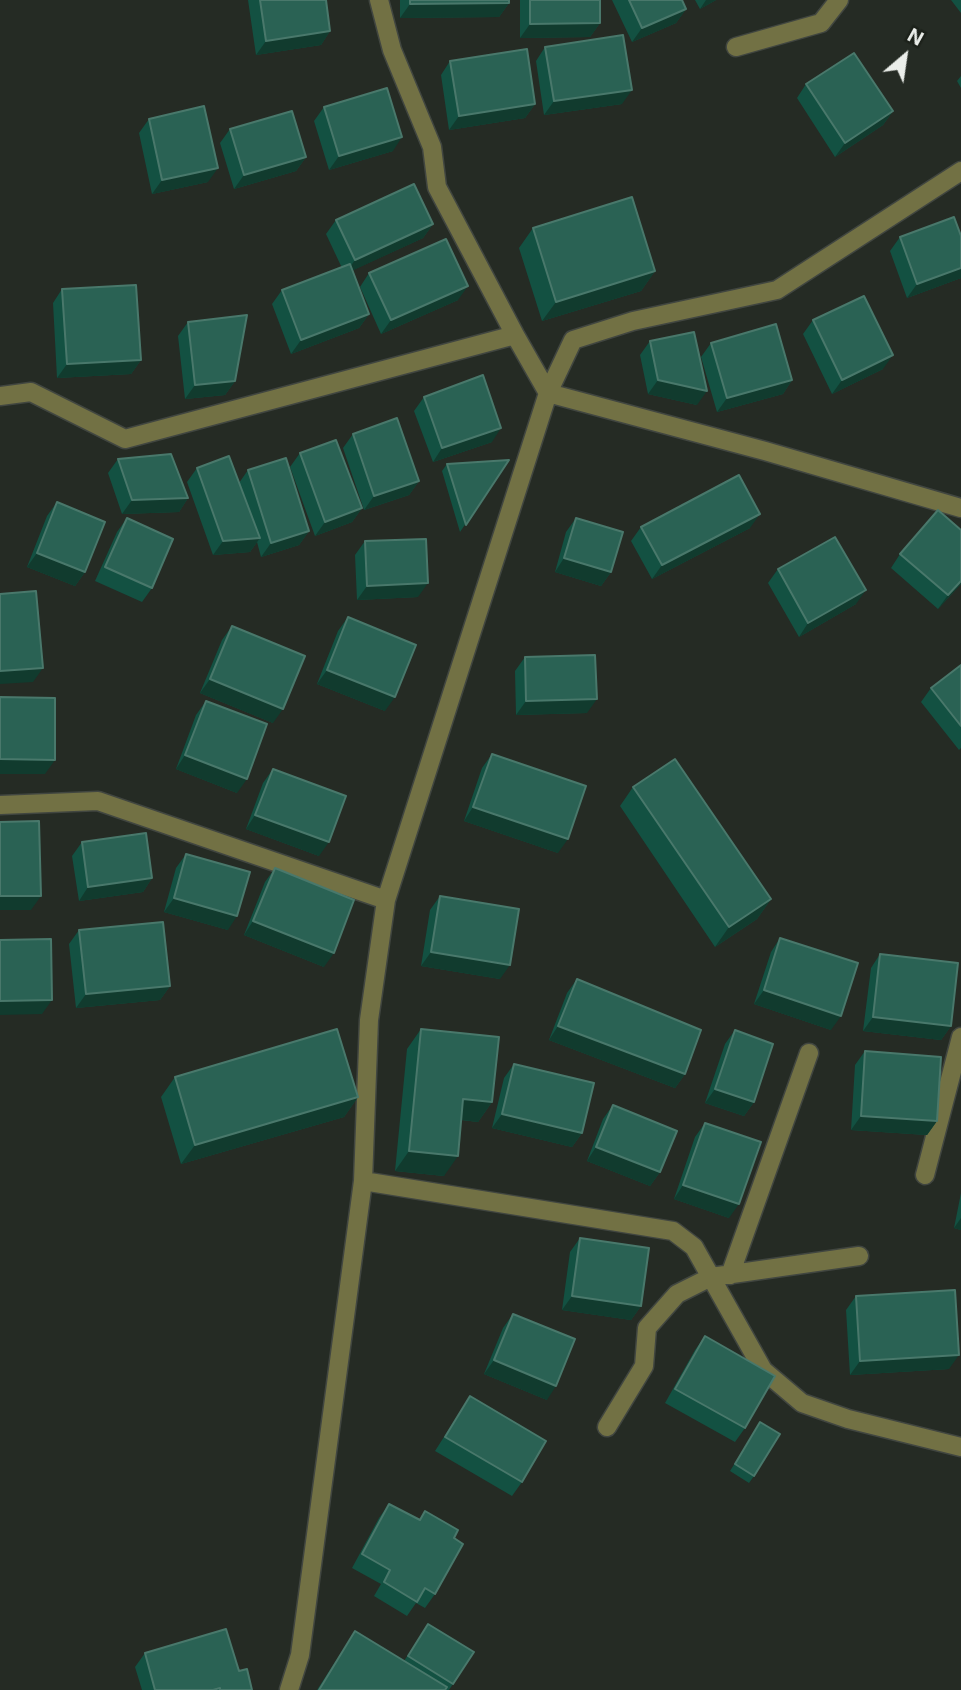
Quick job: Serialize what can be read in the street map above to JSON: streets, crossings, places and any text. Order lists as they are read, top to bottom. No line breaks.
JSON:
{"north":"top right"}
